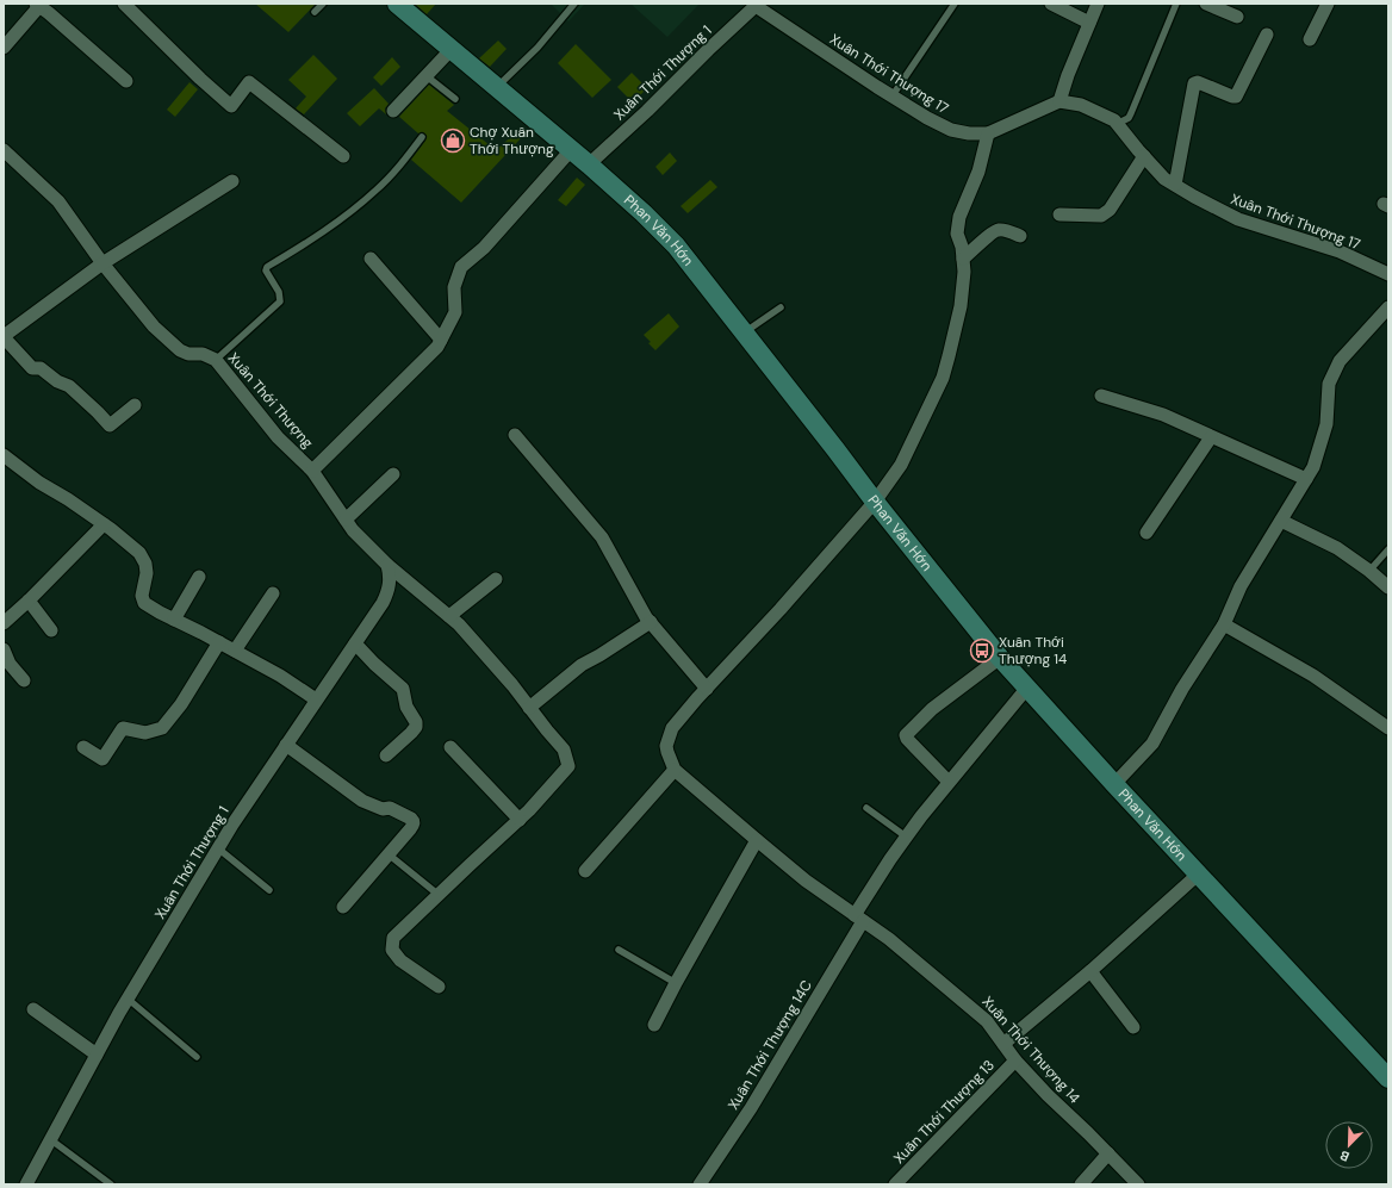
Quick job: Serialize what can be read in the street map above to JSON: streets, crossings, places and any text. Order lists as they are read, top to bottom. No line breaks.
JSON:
{"streets":{"main road":["Phan Văn Hớn"],"street":["Xuân Thới Thượng 1","Xuân Thới Thượng 17","Xuân Thới Thượng","Xuân Thới Thượng 14C","Xuân Thới Thượng 14","Xuân Thới Thượng 13"]},"crossings":[["Xuân Thới Thượng 1","Xuân Thới Thượng 17"],["Xuân Thới Thượng 1","Phan Văn Hớn"],["Xuân Thới Thượng 1","Xuân Thới Thượng"],["Phan Văn Hớn","Xuân Thới Thượng 14C"],["Xuân Thới Thượng 14C","Xuân Thới Thượng 14"],["Xuân Thới Thượng 14","Xuân Thới Thượng 13"]],"places":{"shop":["Chợ Xuân Thới Thượng"],"bus stop":["Xuân Thới Thượng 14"]},"north":"bottom left"}
